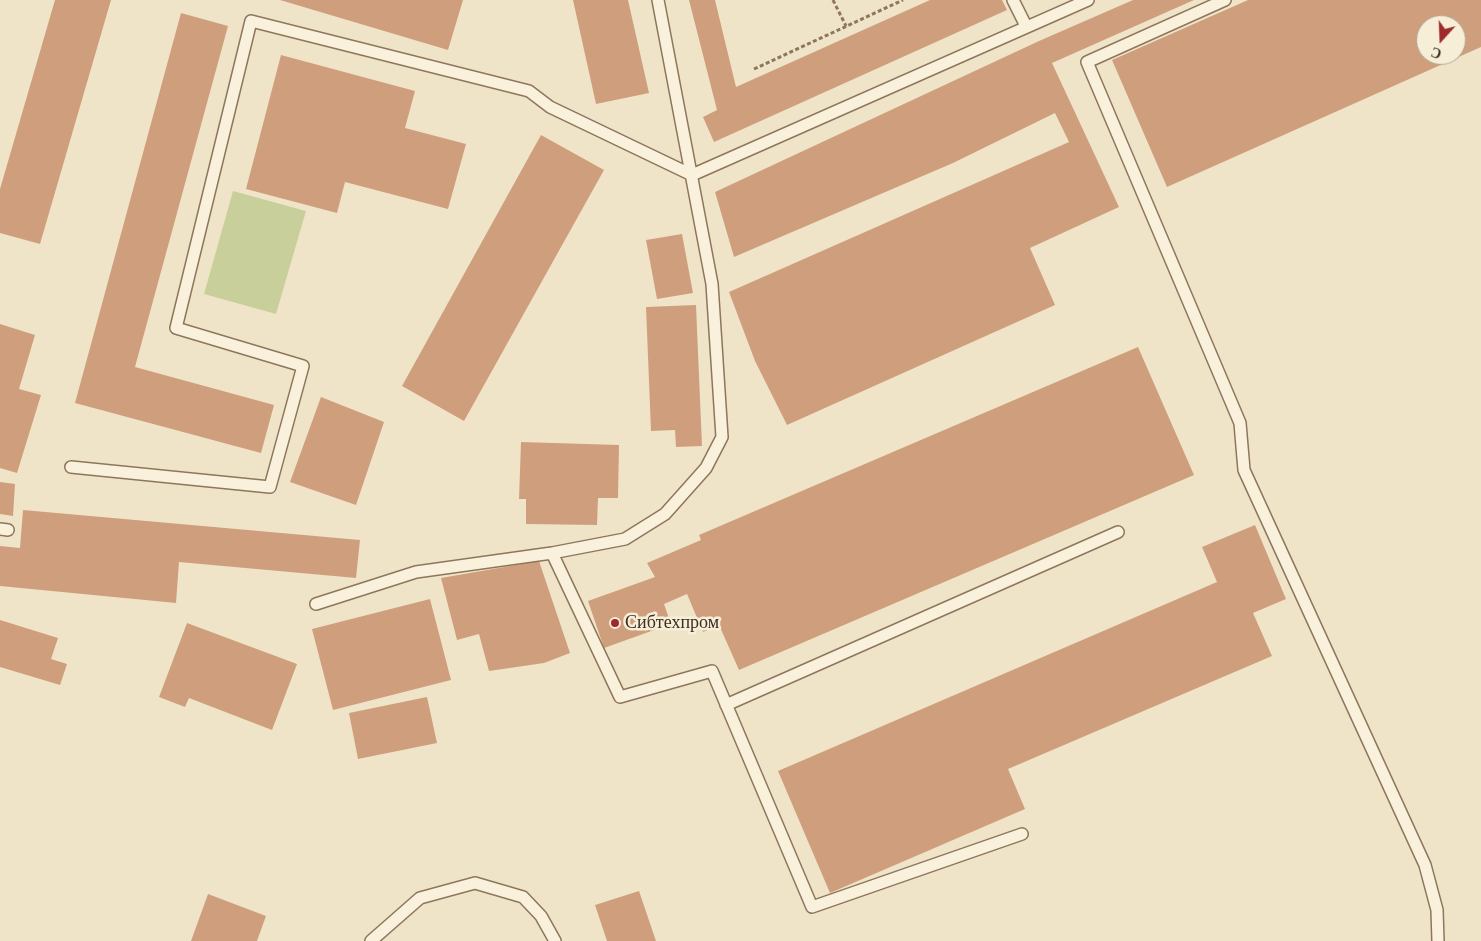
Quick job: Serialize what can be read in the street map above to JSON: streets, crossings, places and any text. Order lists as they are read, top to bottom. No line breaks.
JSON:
{"places":["Сибтехпром"],"north":"bottom"}
